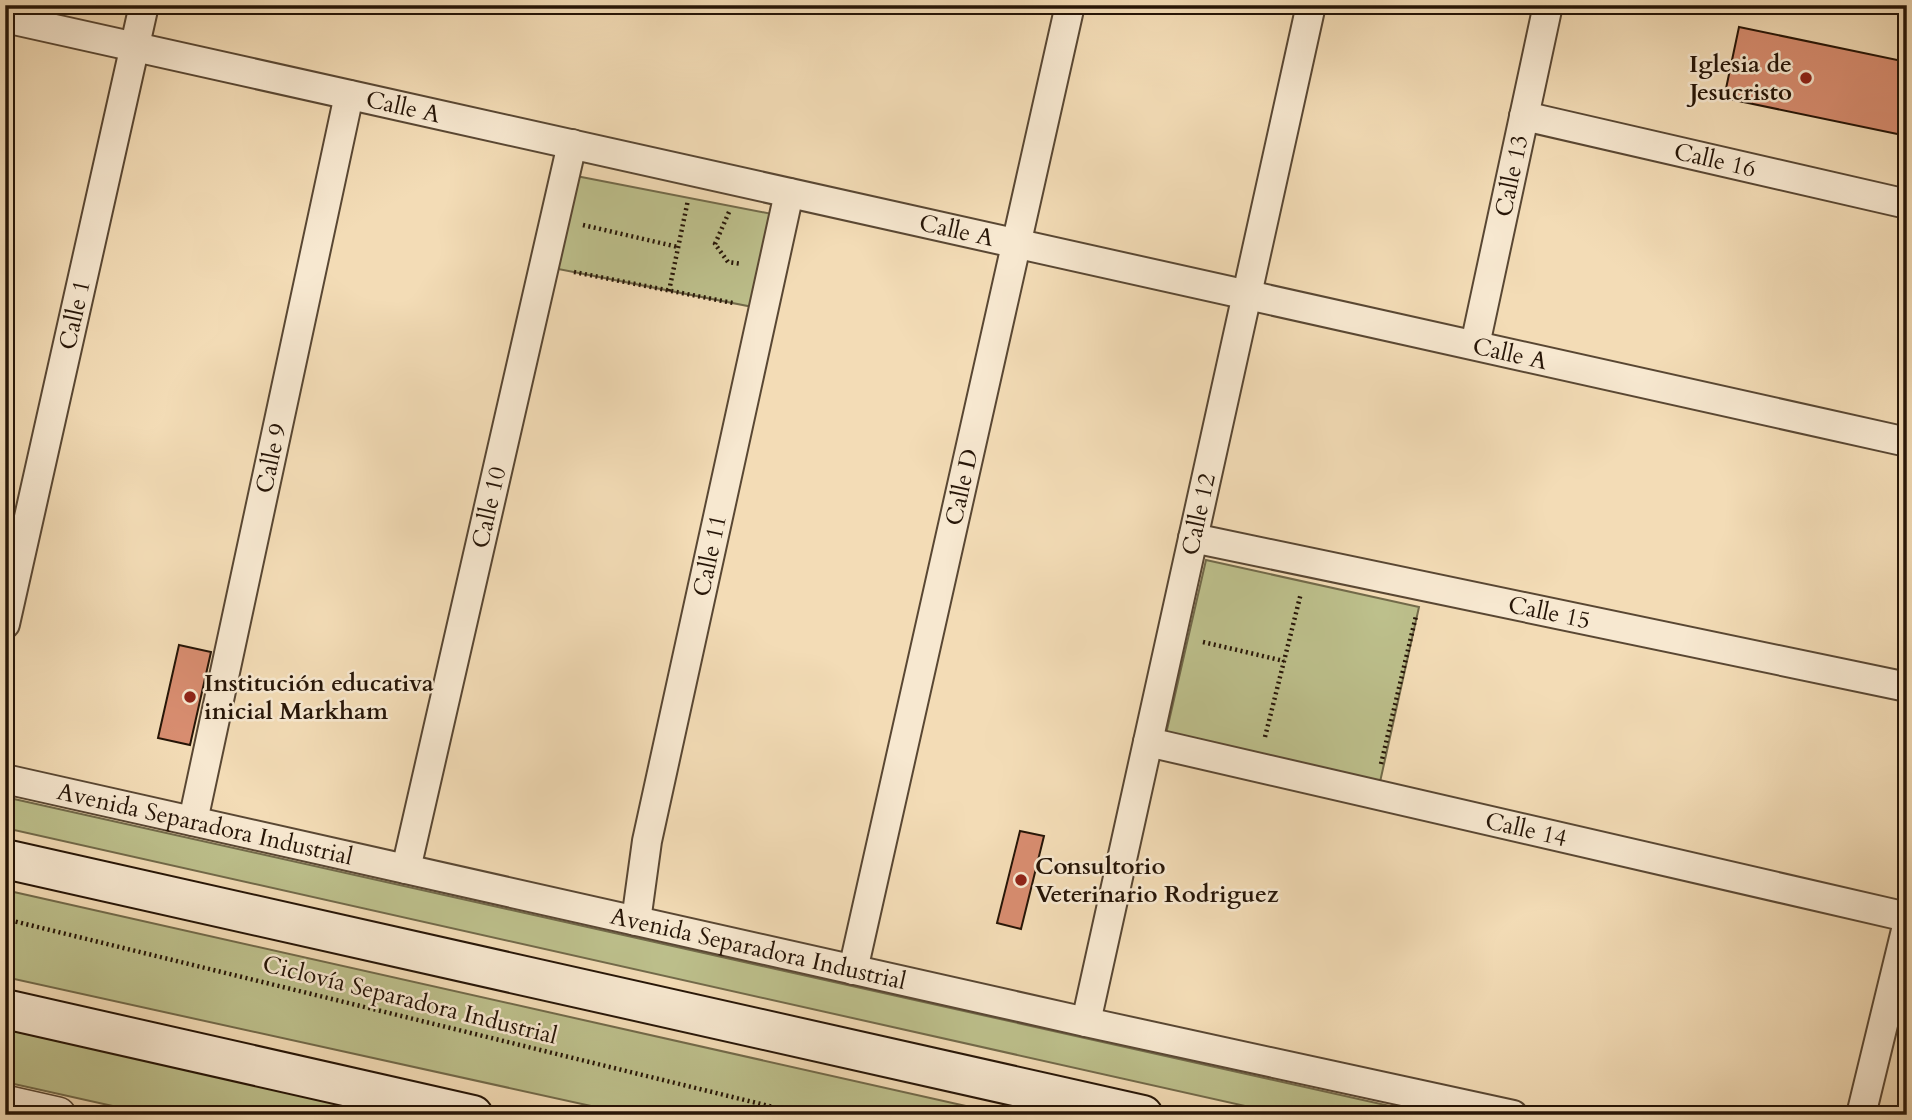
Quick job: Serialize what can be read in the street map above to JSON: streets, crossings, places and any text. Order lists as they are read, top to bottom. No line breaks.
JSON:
{"streets":{"street":["Calle A","Calle 16","Calle 13","Calle 1","Calle 9","Calle D","Calle 10","Calle 12","Calle 11","Calle 15","Avenida Separadora Industrial","Calle 14"],"path":["Ciclovía Separadora Industrial"]},"crossings":[["Calle A","Calle 13"],["Calle A","Calle 1"],["Calle A","Calle 9"],["Calle A","Calle D"],["Calle A","Calle 10"],["Calle A","Calle 12"],["Calle A","Calle 11"],["Calle 16","Calle 13"],["Calle 9","Avenida Separadora Industrial"],["Calle D","Avenida Separadora Industrial"],["Calle 10","Avenida Separadora Industrial"],["Calle 12","Calle 15"],["Calle 12","Avenida Separadora Industrial"],["Calle 12","Calle 14"],["Calle 11","Avenida Separadora Industrial"]],"places":["Iglesia de Jesucristo","Institución educativa inicial Markham","Consultorio Veterinario Rodriguez"]}
